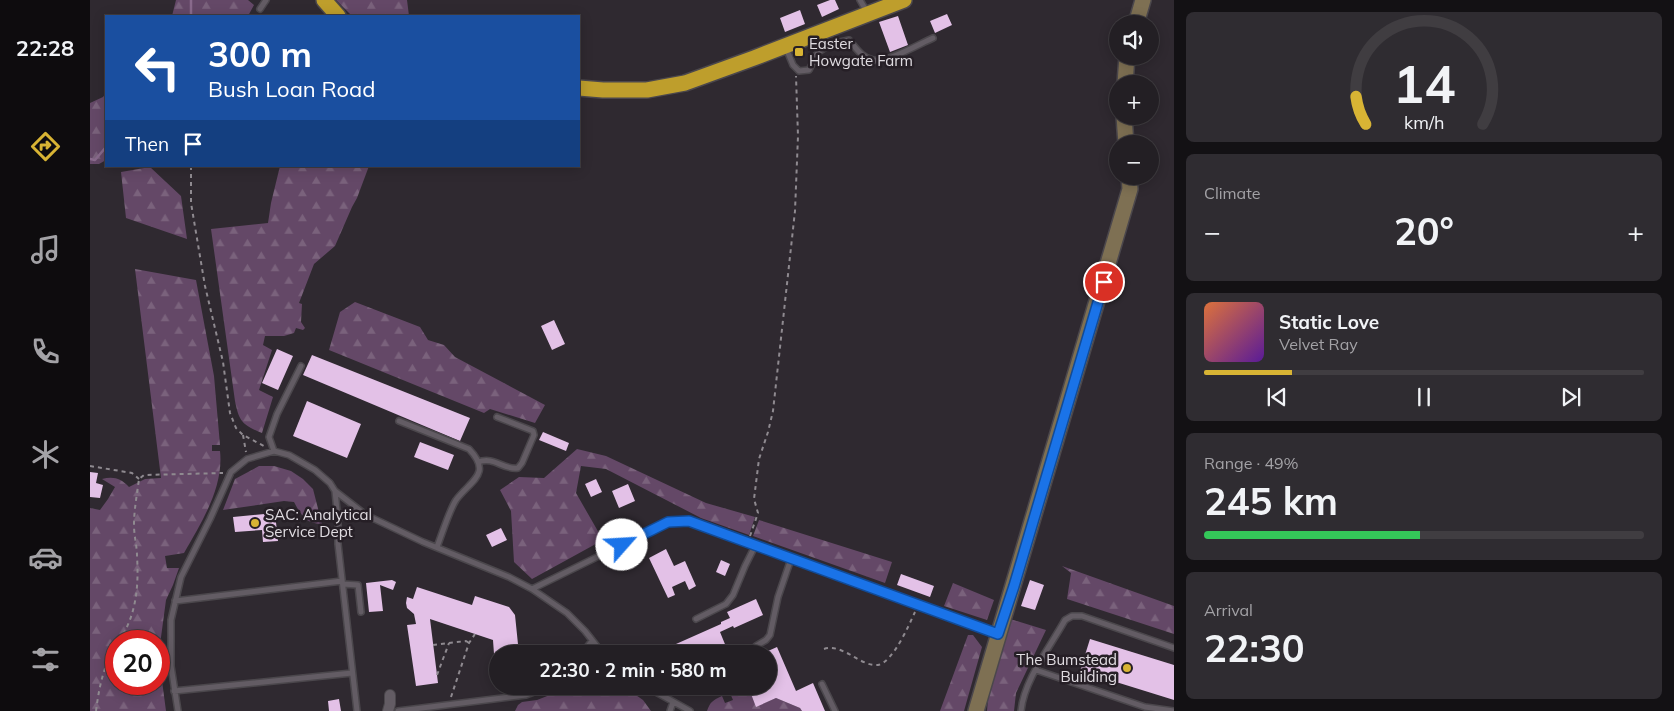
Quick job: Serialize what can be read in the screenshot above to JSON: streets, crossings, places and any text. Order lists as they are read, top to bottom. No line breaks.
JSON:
{"places":{"transit":["Easter Howgate Farm"],"other":["SAC: Analytical Service Dept","The Bumstead Building"]},"page":{"tabs":"22:28","map_buttons":["+","−"],"turn":["300 m","Bush Loan Road"],"then":"Then","tile":["Climate",["Range · 49%","245 km"],["Arrival","22:30"]],"heat":["−","20°","+"],"song":["Static Love","Velvet Ray"],"limit":"20","trip":"22:30 · 2 min · 580 m","gauge":["14","km/h"]}}
